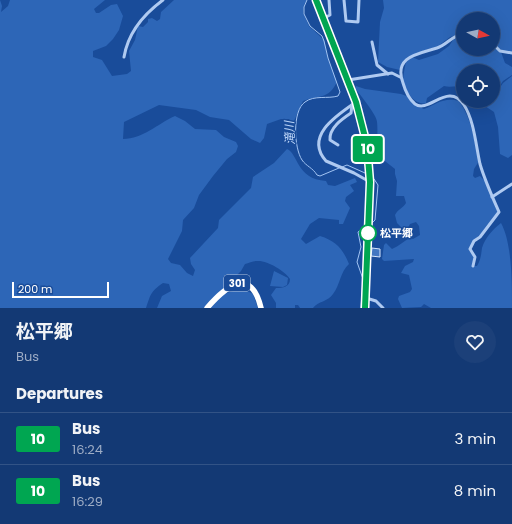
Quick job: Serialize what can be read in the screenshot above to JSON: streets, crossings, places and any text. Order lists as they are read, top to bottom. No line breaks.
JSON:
{"streets":{"highway":["301"]},"water":["滝川"],"places":["松平郷"],"lines":["bus line 10"],"scale_bar":"200 m","north":"right","page":{"on_map":"10","scale":"200 m","heading":[["松平郷","Bus"],"Departures"],"list":[{"mark":"10","name":"Bus","note":"16:24","value":"3 min"},{"mark":"10","name":"Bus","note":"16:29","value":"8 min"}]}}
